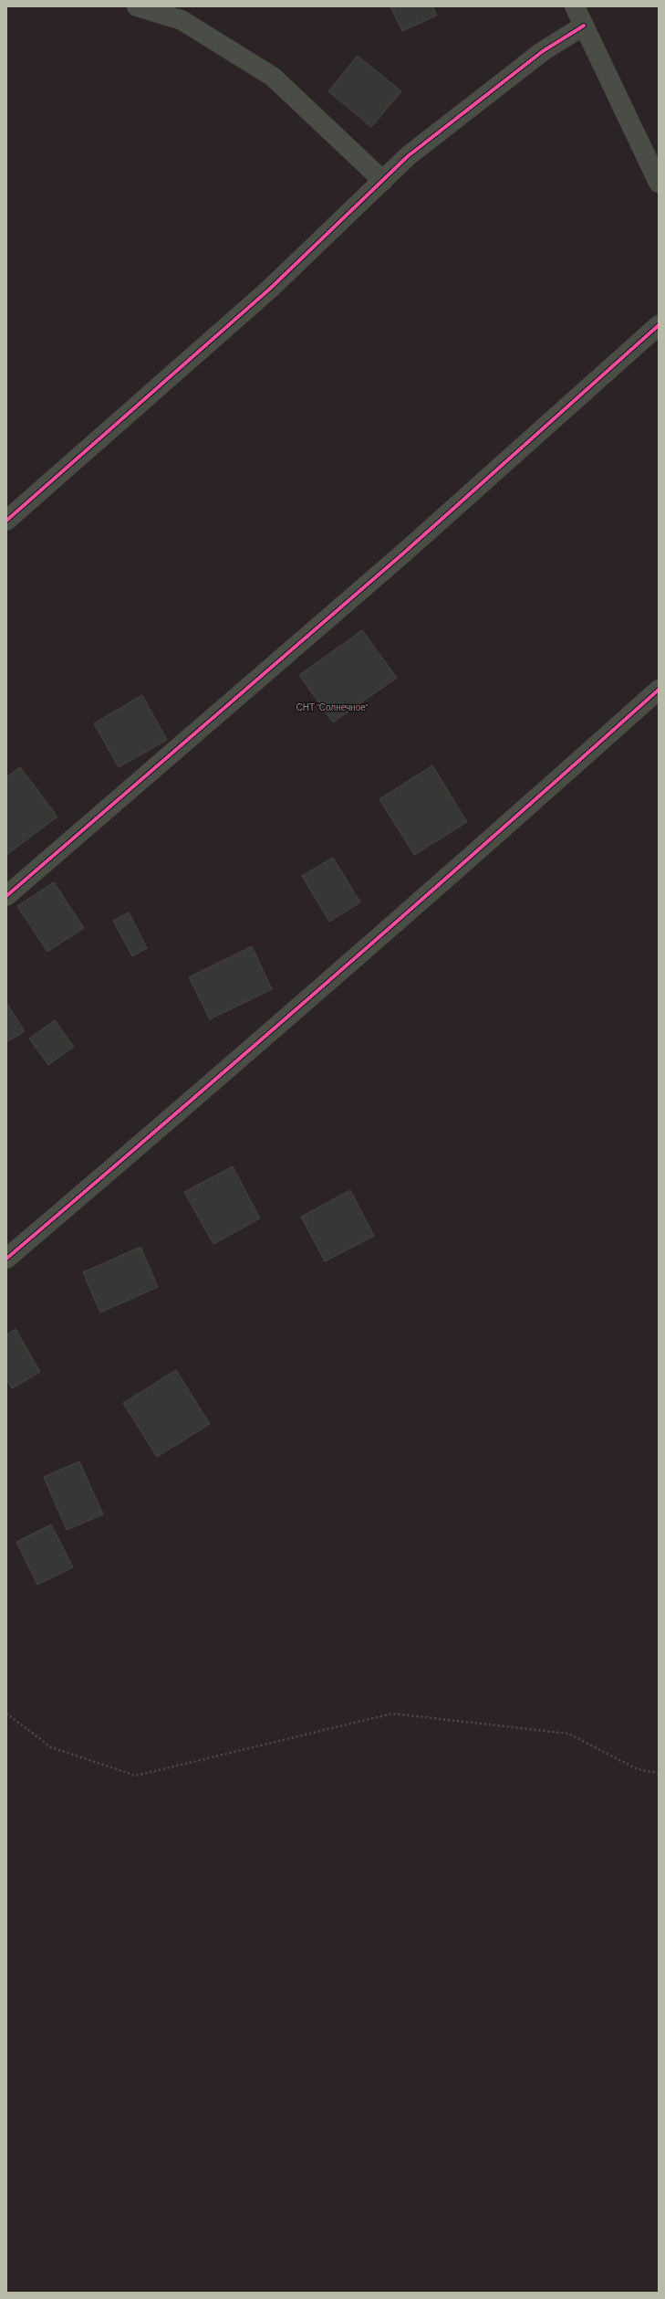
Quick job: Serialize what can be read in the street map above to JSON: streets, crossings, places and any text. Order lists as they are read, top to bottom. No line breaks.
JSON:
{"parks":["СНТ \"Солнечное\""]}
